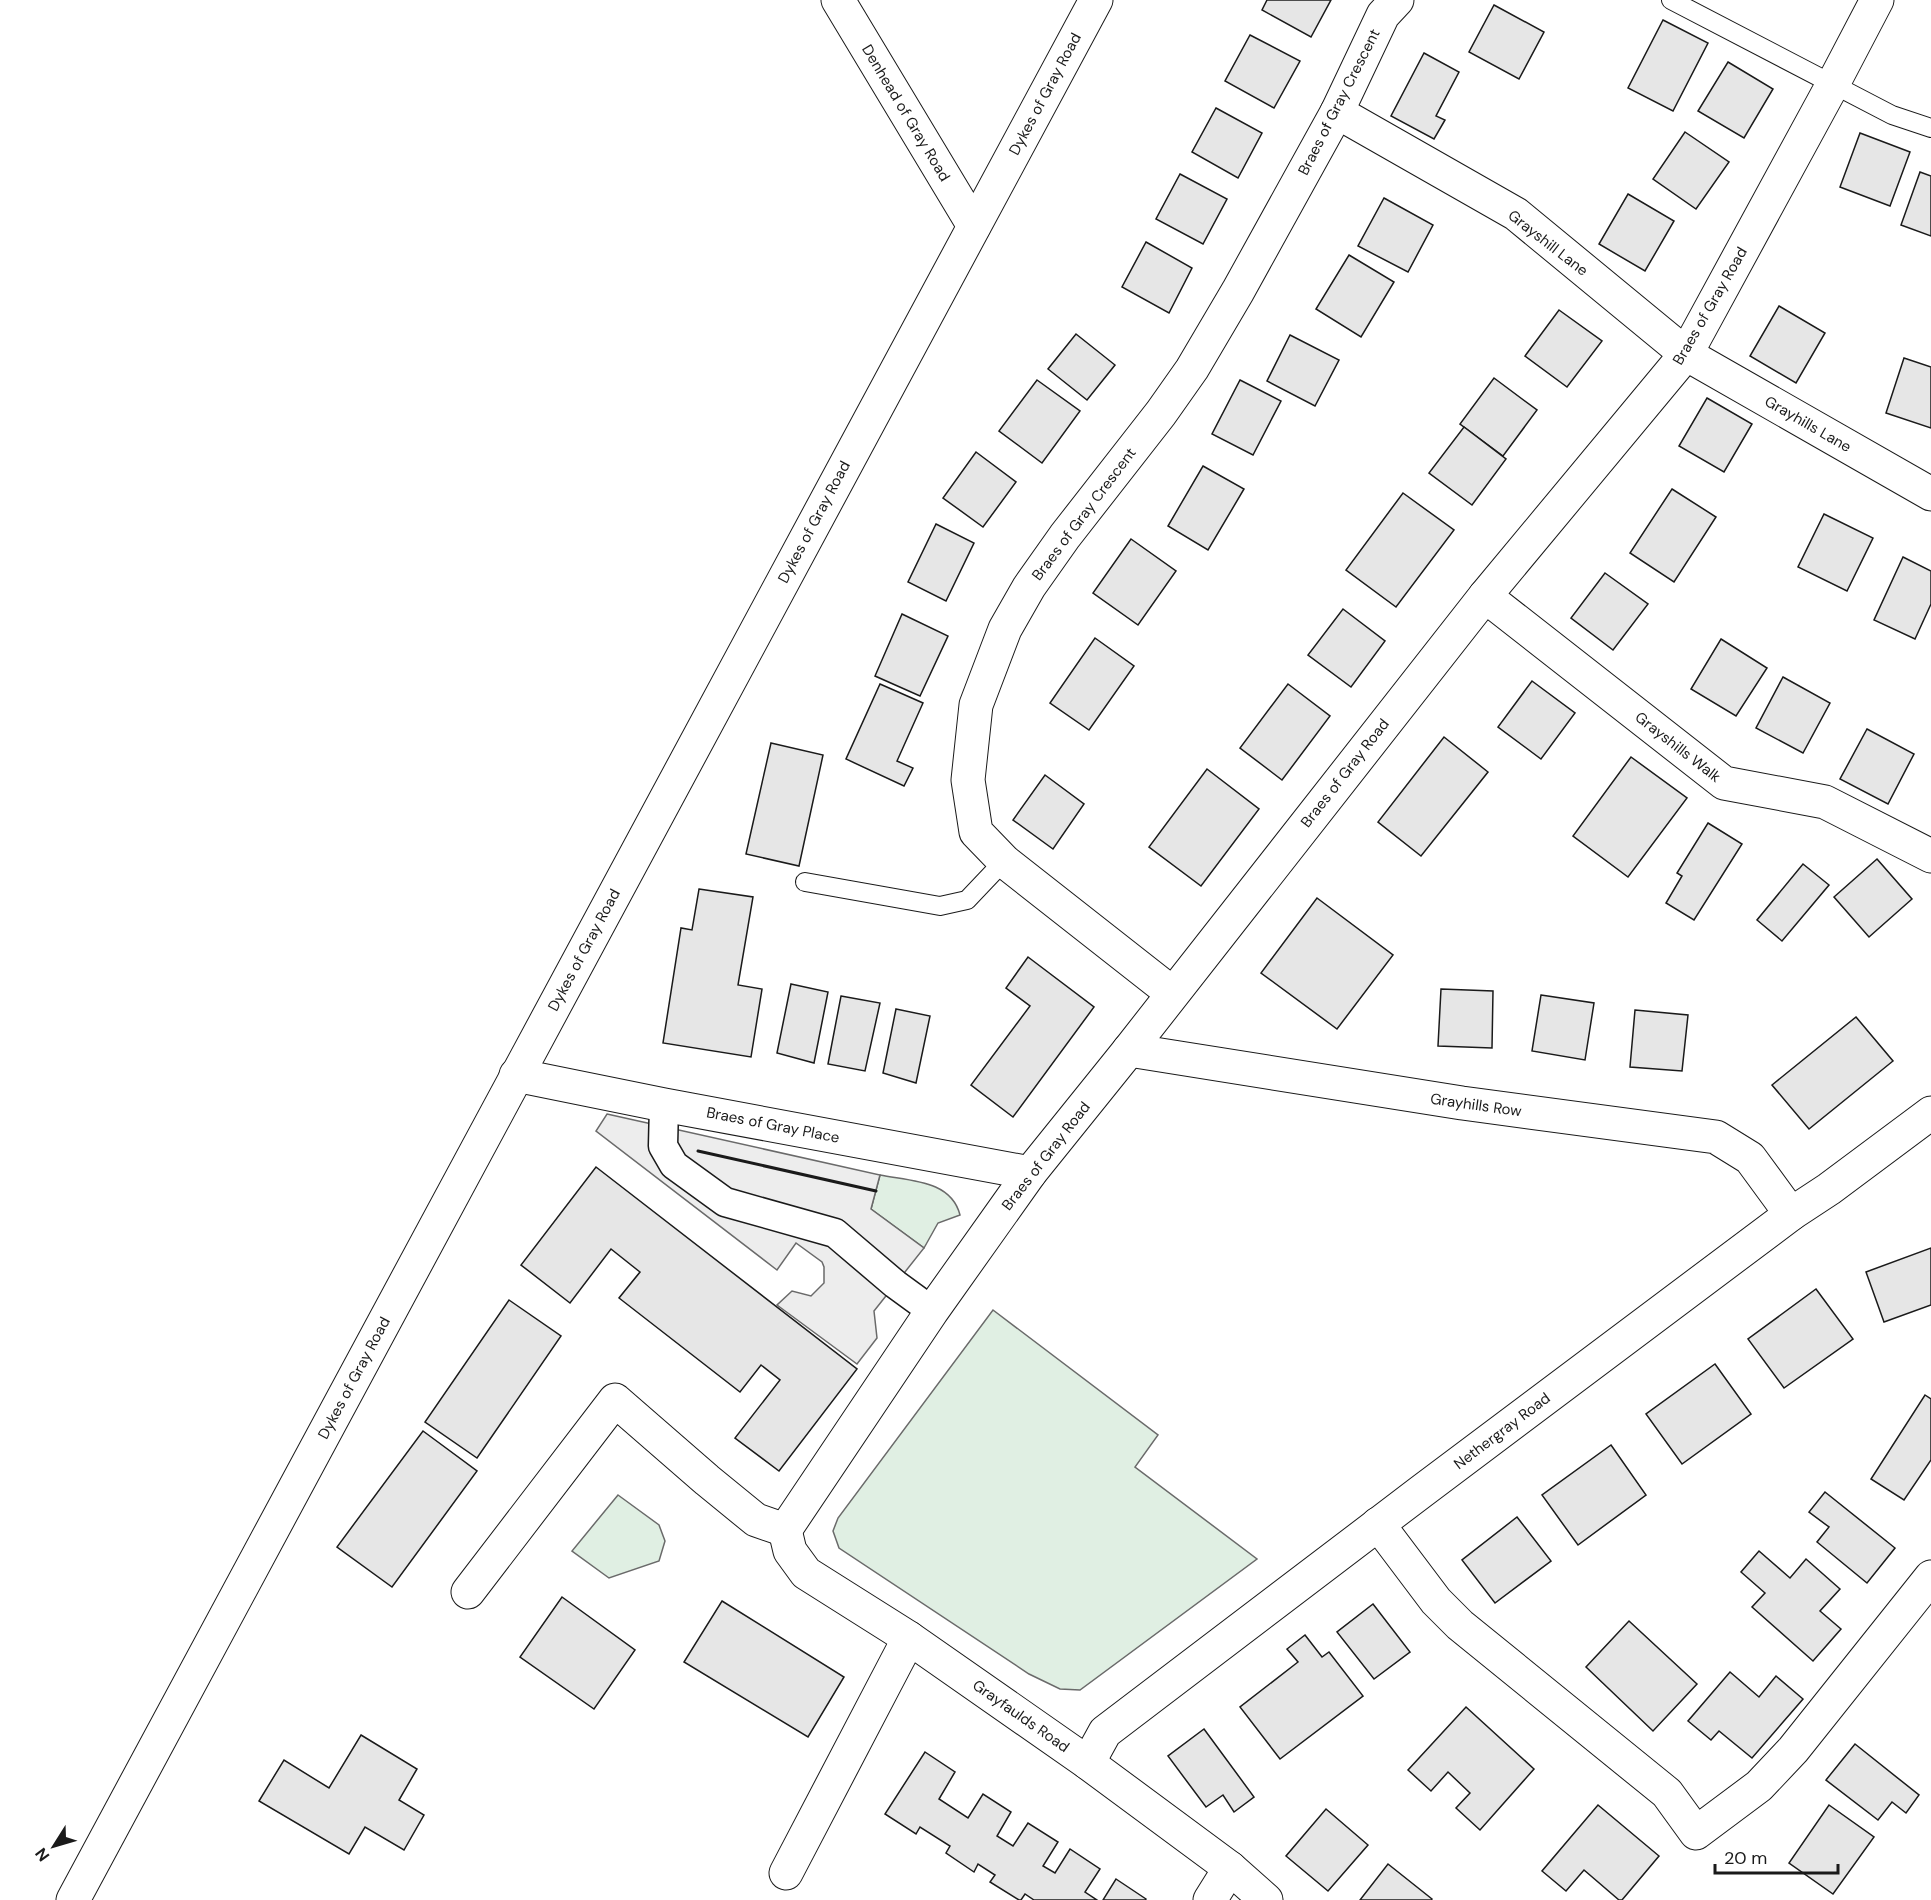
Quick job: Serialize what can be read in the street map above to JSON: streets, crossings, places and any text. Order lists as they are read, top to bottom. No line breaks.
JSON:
{"streets":{"street":["Dykes of Gray Road","Braes of Gray Crescent","Denhead of Gray Road","Grayshill Lane","Braes of Gray Road","Grayhills Lane","Grayshills Walk","Grayhills Row","Braes of Gray Place","Nethergray Road","Grayfaulds Road"]},"crossings":[["Dykes of Gray Road","Denhead of Gray Road"],["Dykes of Gray Road","Braes of Gray Place"],["Braes of Gray Crescent","Grayshill Lane"],["Braes of Gray Crescent","Braes of Gray Road"],["Grayshill Lane","Braes of Gray Road"],["Grayshill Lane","Grayhills Lane"],["Braes of Gray Road","Grayhills Lane"],["Braes of Gray Road","Grayshills Walk"],["Braes of Gray Road","Grayhills Row"],["Braes of Gray Road","Braes of Gray Place"],["Braes of Gray Road","Grayfaulds Road"],["Grayhills Row","Nethergray Road"],["Nethergray Road","Grayfaulds Road"]],"scale_bar":"20 m","north":"bottom left"}
